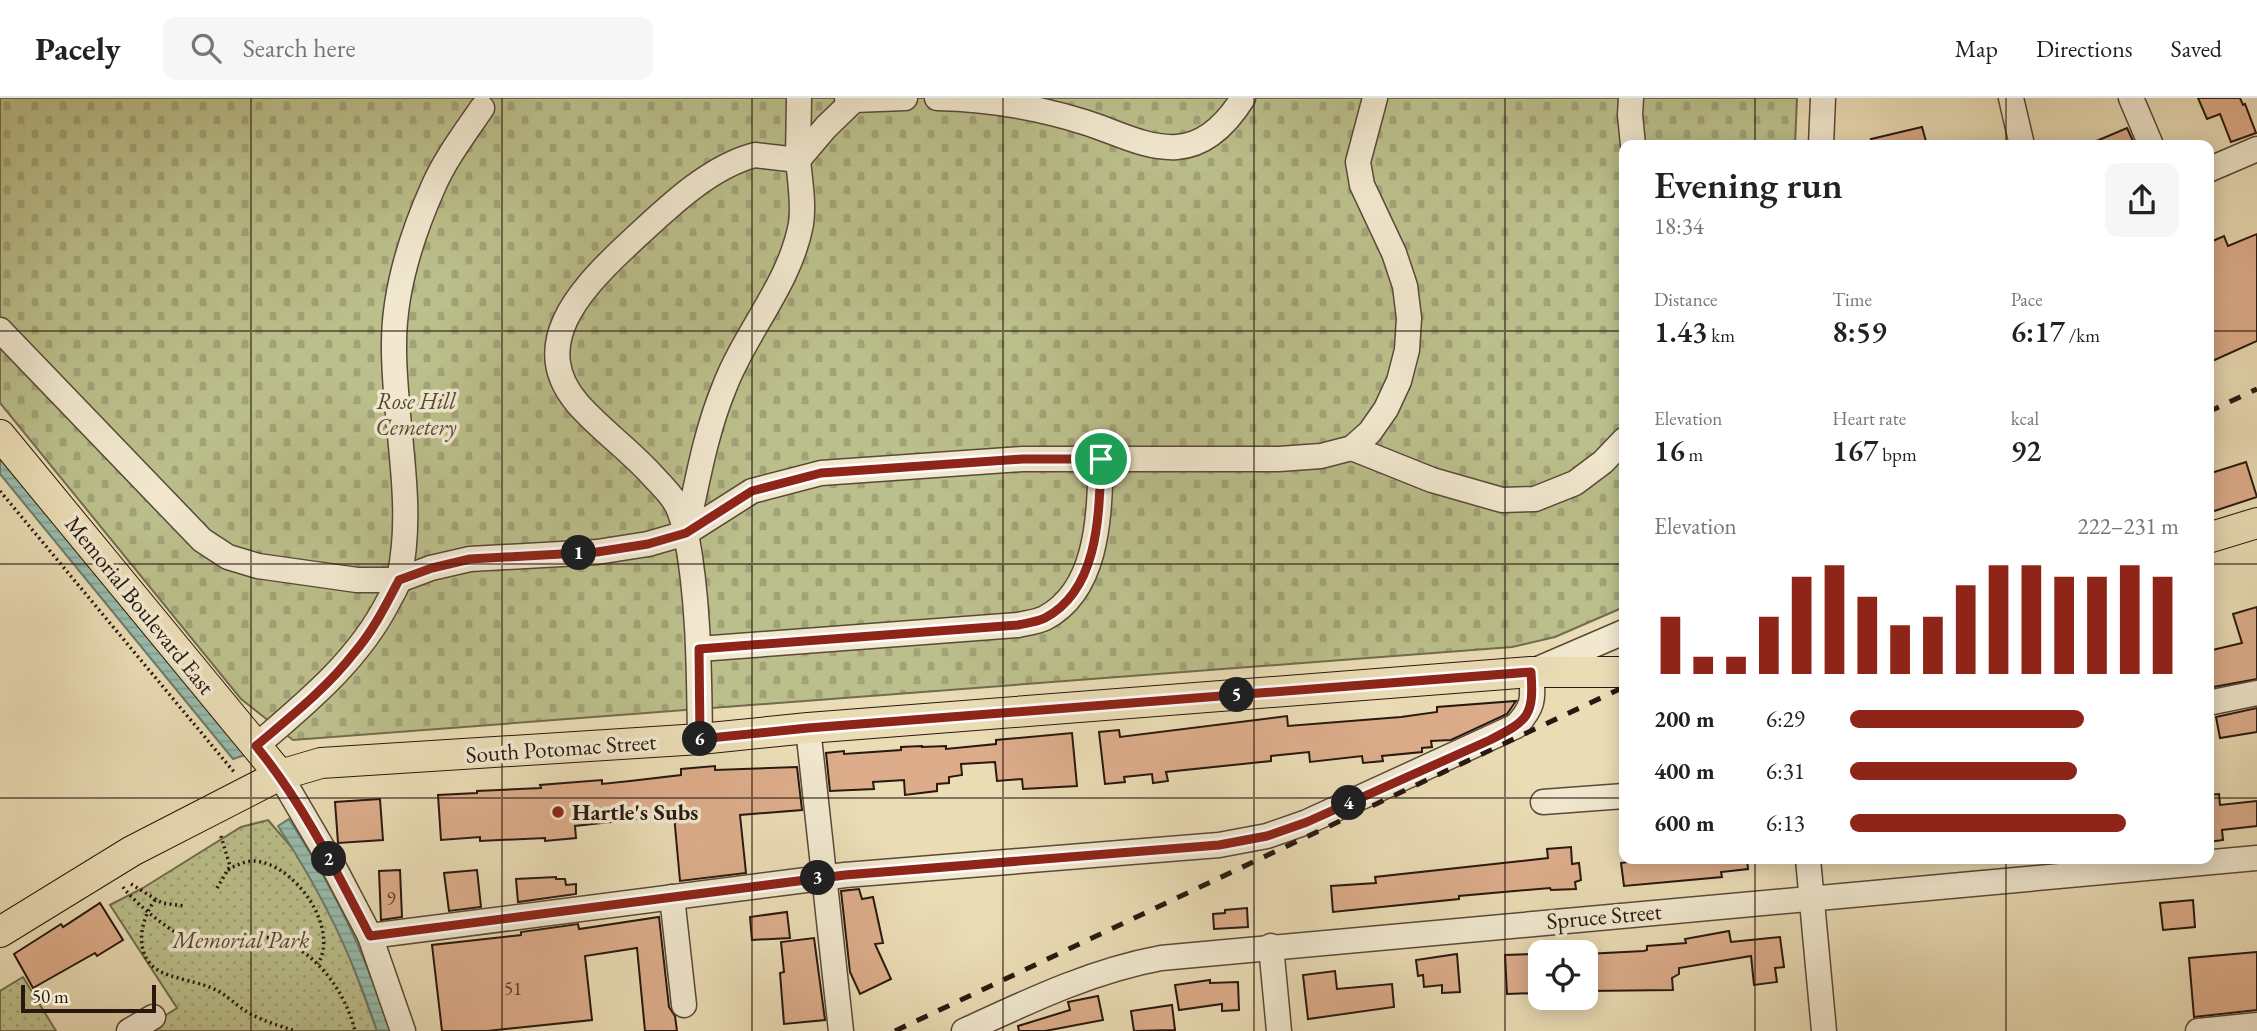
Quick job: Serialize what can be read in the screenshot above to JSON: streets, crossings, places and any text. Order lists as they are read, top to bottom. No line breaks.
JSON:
{"streets":{"main road":["Memorial Boulevard East","South Potomac Street"],"street":["Spruce Street"]},"crossings":[["Memorial Boulevard East","South Potomac Street"]],"parks":["Rose Hill Cemetery","Memorial Park"],"places":["Hartle's Subs"],"house_numbers":["9","51"],"scale_bar":"50 m","page":{"header":"Pacely","search":"Search here","nav":["Map","Directions","Saved"],"heading":["Evening run","18:34"],"stats":[["Distance","1.43 km"],["Time","8:59"],["Pace","6:17 /km"],["Elevation","16 m"],["Heart rate","167 bpm"],["kcal","92"]],"chart":["Elevation","222–231 m"],"pins":["1","5","6","4","2","3"],"list":[{"name":"200 m","note":"6:29"},{"name":"400 m","note":"6:31"},{"name":"600 m","note":"6:13"}],"scale":"50 m"}}
